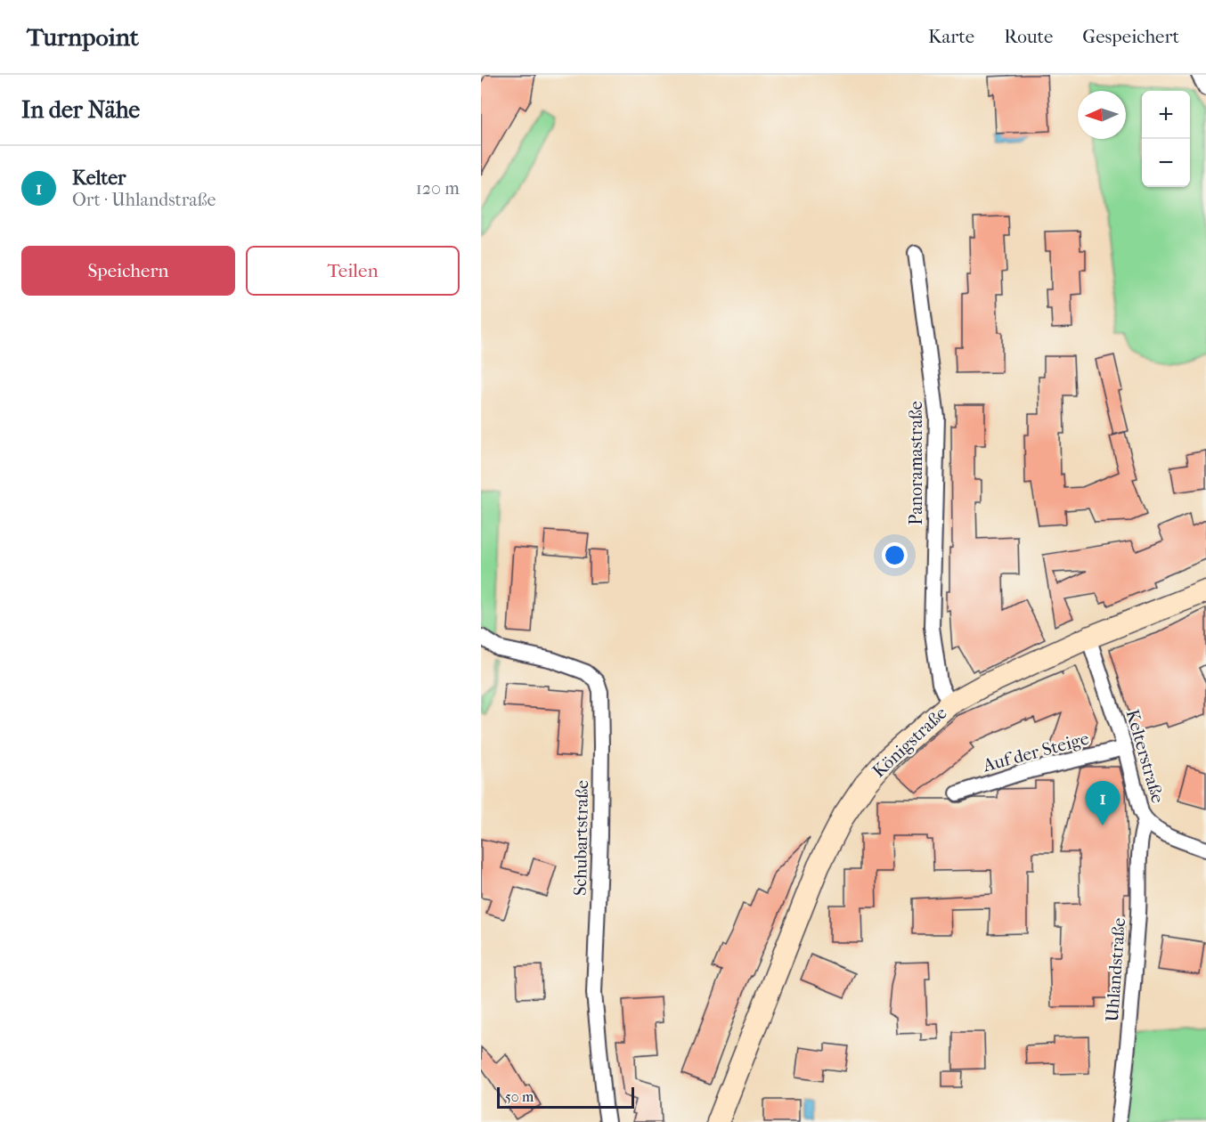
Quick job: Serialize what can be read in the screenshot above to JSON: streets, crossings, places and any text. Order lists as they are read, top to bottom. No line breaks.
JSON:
{"streets":{"main road":["Königstraße"],"street":["Panoramastraße","Auf der Steige","Kelterstraße","Schubartstraße","Uhlandstraße"]},"crossings":[["Panoramastraße","Königstraße"],["Königstraße","Kelterstraße"],["Auf der Steige","Kelterstraße"],["Kelterstraße","Uhlandstraße"]],"scale_bar":"50 m","north":"left","page":{"header":"Turnpoint","nav":["Karte","Route","Gespeichert"],"heading":"In der Nähe","map_buttons":["+","−"],"list":[{"mark":"1","name":"Kelter","note":"Ort · Uhlandstraße","value":"120 m"}],"buttons":["Speichern","Teilen"],"pins":"1","scale":"50 m"}}
